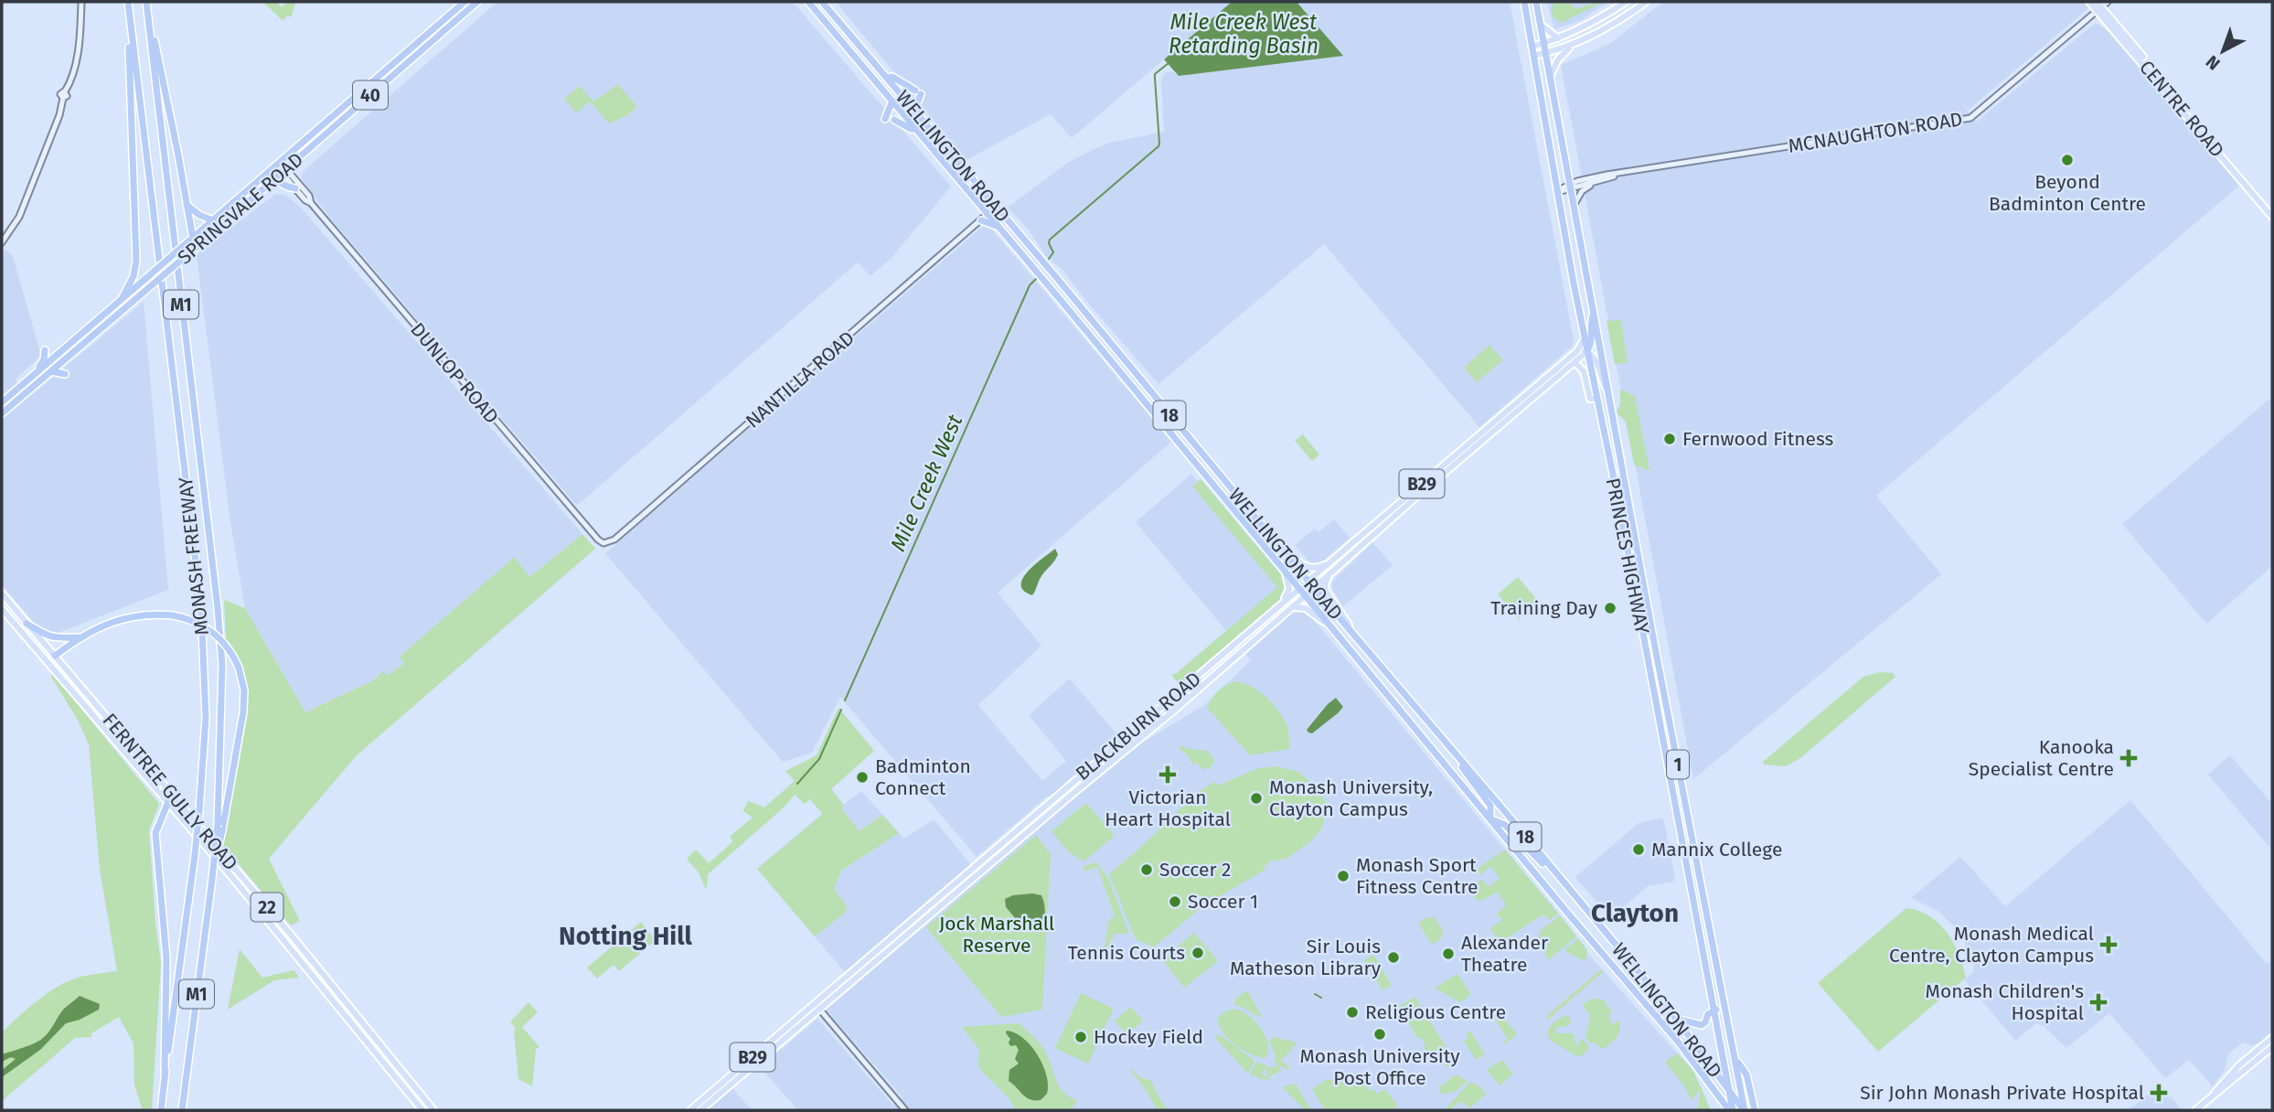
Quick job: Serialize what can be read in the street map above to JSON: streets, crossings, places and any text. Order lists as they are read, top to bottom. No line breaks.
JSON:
{"streets":{"highway":["40","WELLINGTON ROAD","SPRINGVALE ROAD","M1","18","B29","MONASH FREEWAY","PRINCES HIGHWAY","BLACKBURN ROAD","1"],"main road":["CENTRE ROAD","FERNTREE GULLY ROAD","22"],"street":["MCNAUGHTON ROAD","DUNLOP ROAD","NANTILLA ROAD"]},"crossings":[["CENTRE ROAD","MCNAUGHTON ROAD"],["MCNAUGHTON ROAD","PRINCES HIGHWAY"],["WELLINGTON ROAD","NANTILLA ROAD"],["WELLINGTON ROAD","PRINCES HIGHWAY"],["WELLINGTON ROAD","BLACKBURN ROAD"],["WELLINGTON ROAD","1"],["SPRINGVALE ROAD","DUNLOP ROAD"],["DUNLOP ROAD","NANTILLA ROAD"],["PRINCES HIGHWAY","BLACKBURN ROAD"],["PRINCES HIGHWAY","1"]],"districts":["Clayton","Notting Hill"],"water":["Mile Creek West Retarding Basin","Mile Creek West"],"parks":["Jock Marshall Reserve"],"places":{"other":["Beyond Badminton Centre","Fernwood Fitness","Training Day","Badminton Connect","Monash University, Clayton Campus","Mannix College","Soccer 2","Monash Sport Fitness Centre","Soccer 1","Tennis Courts","Alexander Theatre","Sir Louis Matheson Library","Religious Centre","Monash University Post Office","Hockey Field"],"health":["Kanooka Specialist Centre","Victorian Heart Hospital","Monash Medical Centre, Clayton Campus","Monash Children's Hospital","Sir John Monash Private Hospital"]},"north":"bottom left"}
